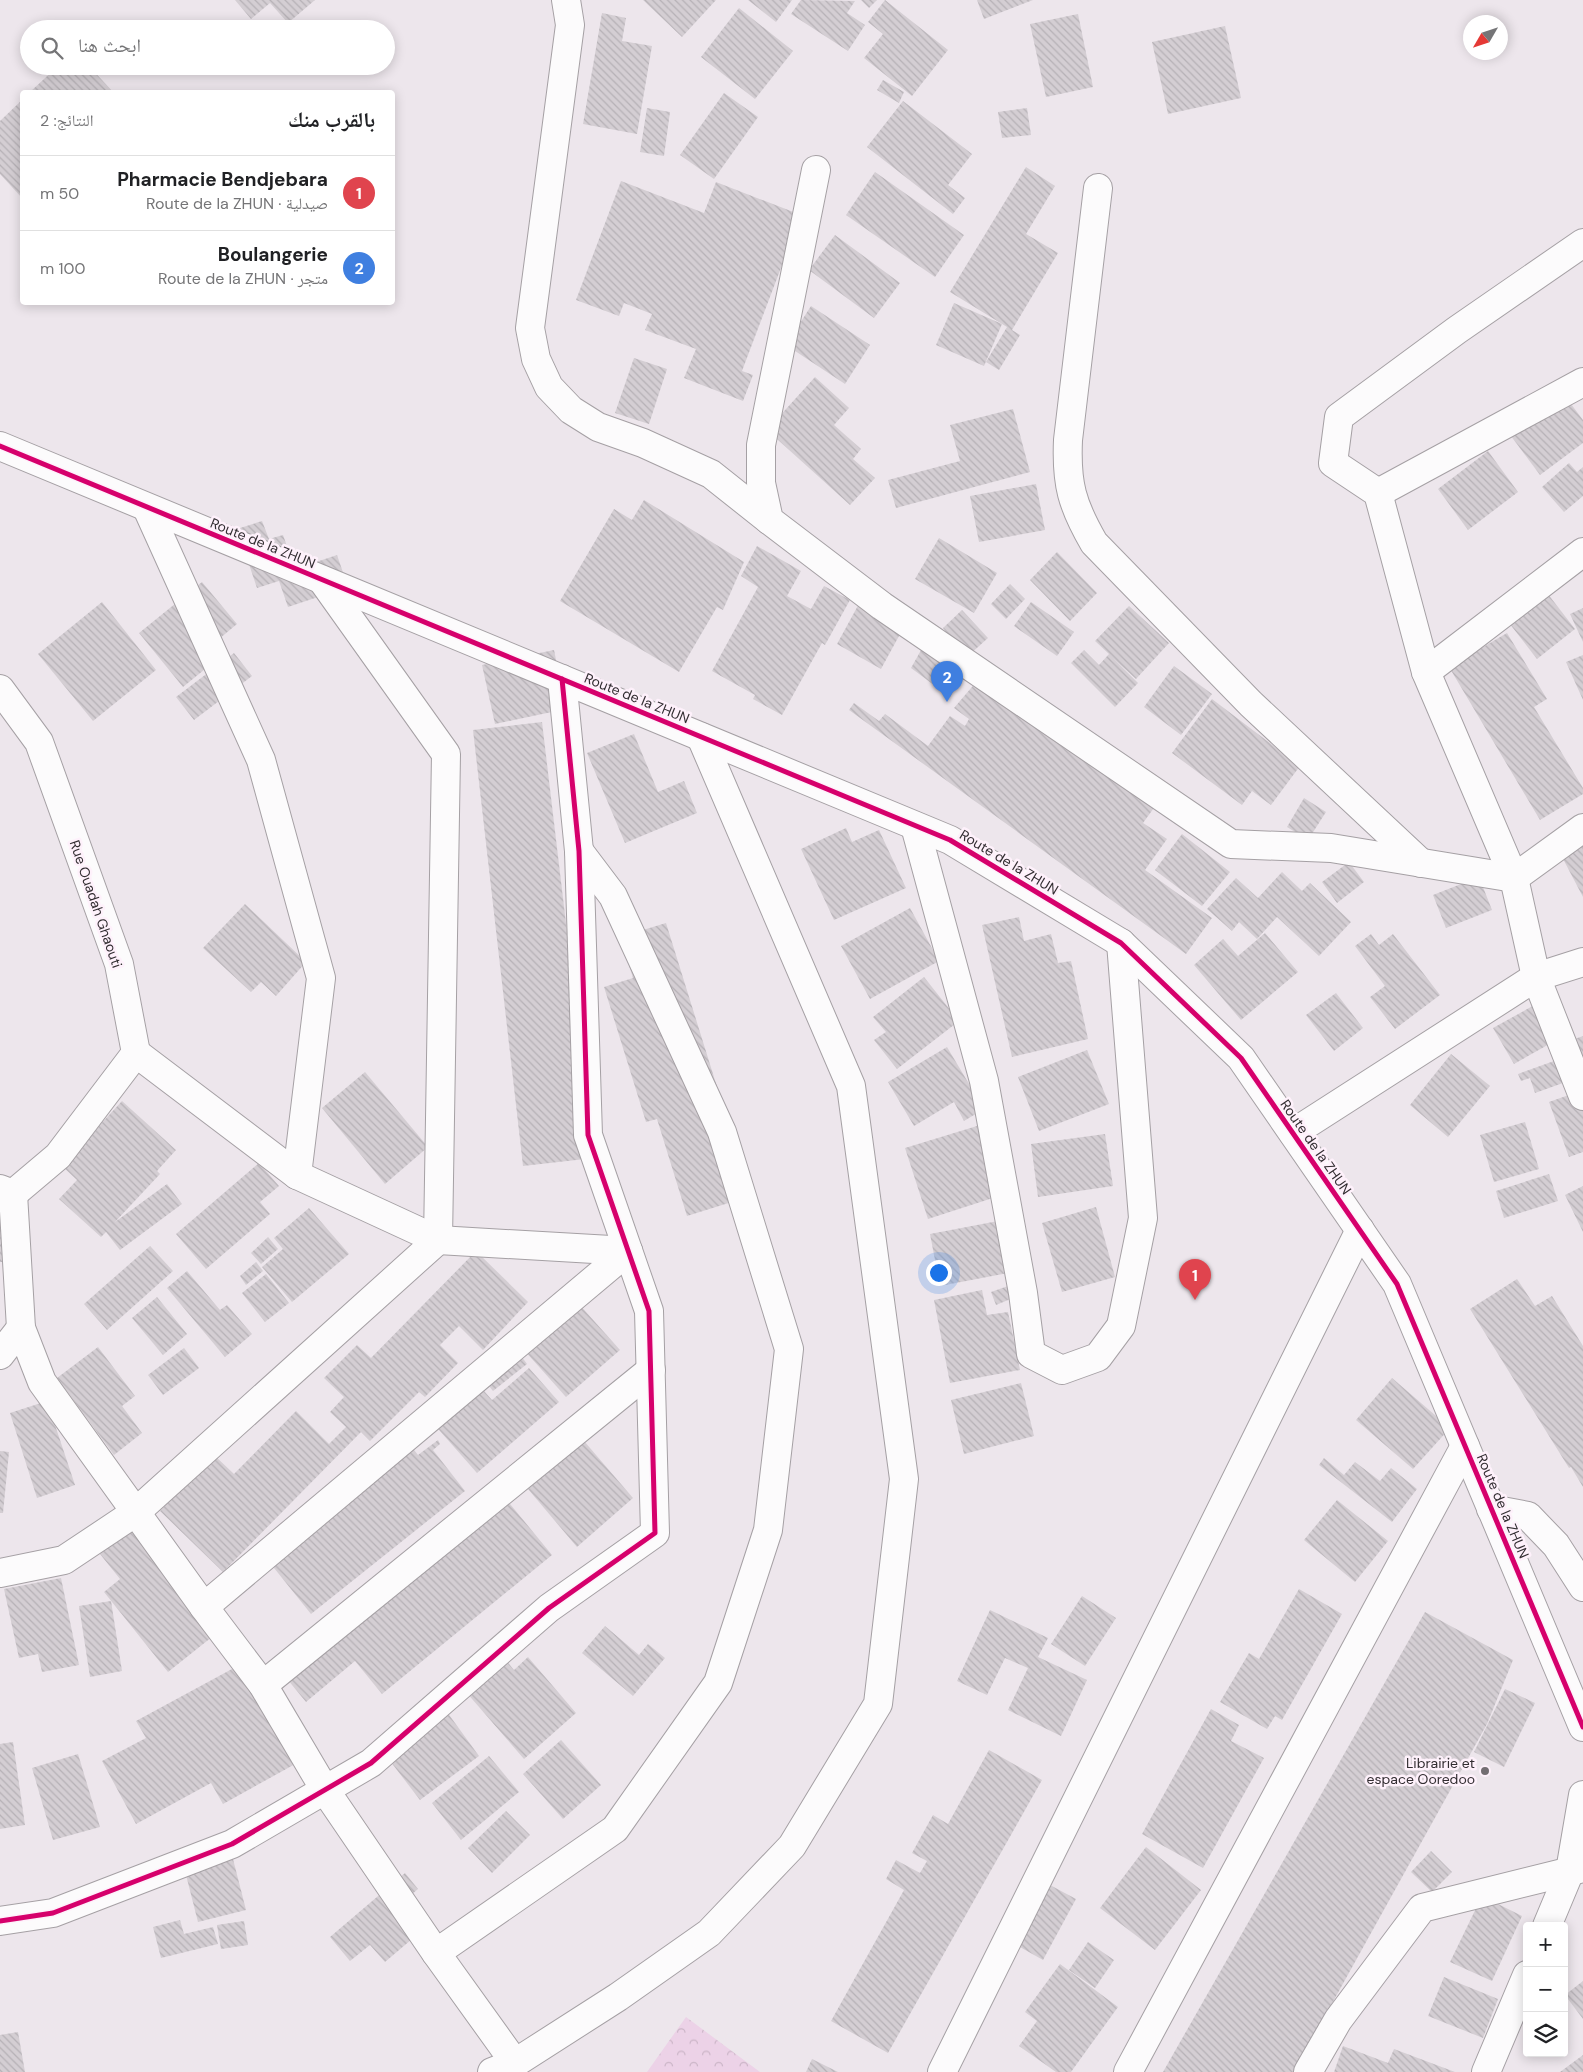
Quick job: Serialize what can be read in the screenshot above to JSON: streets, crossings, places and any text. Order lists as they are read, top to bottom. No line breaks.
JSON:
{"streets":{"street":["Route de la ZHUN","Rue Ouadah Ghaouti"]},"places":["Librairie et espace Ooredoo"],"north":"bottom left","page":{"search":"ابحث هنا","heading":["بالقرب منك","النتائج: 2"],"list":[{"mark":"1","name":"Pharmacie Bendjebara","note":"صيدلية · Route de la ZHUN","value":"50 m"},{"mark":"2","name":"Boulangerie","note":"متجر · Route de la ZHUN","value":"100 m"}],"pins":["2","1"],"map_buttons":["+","−"]}}
